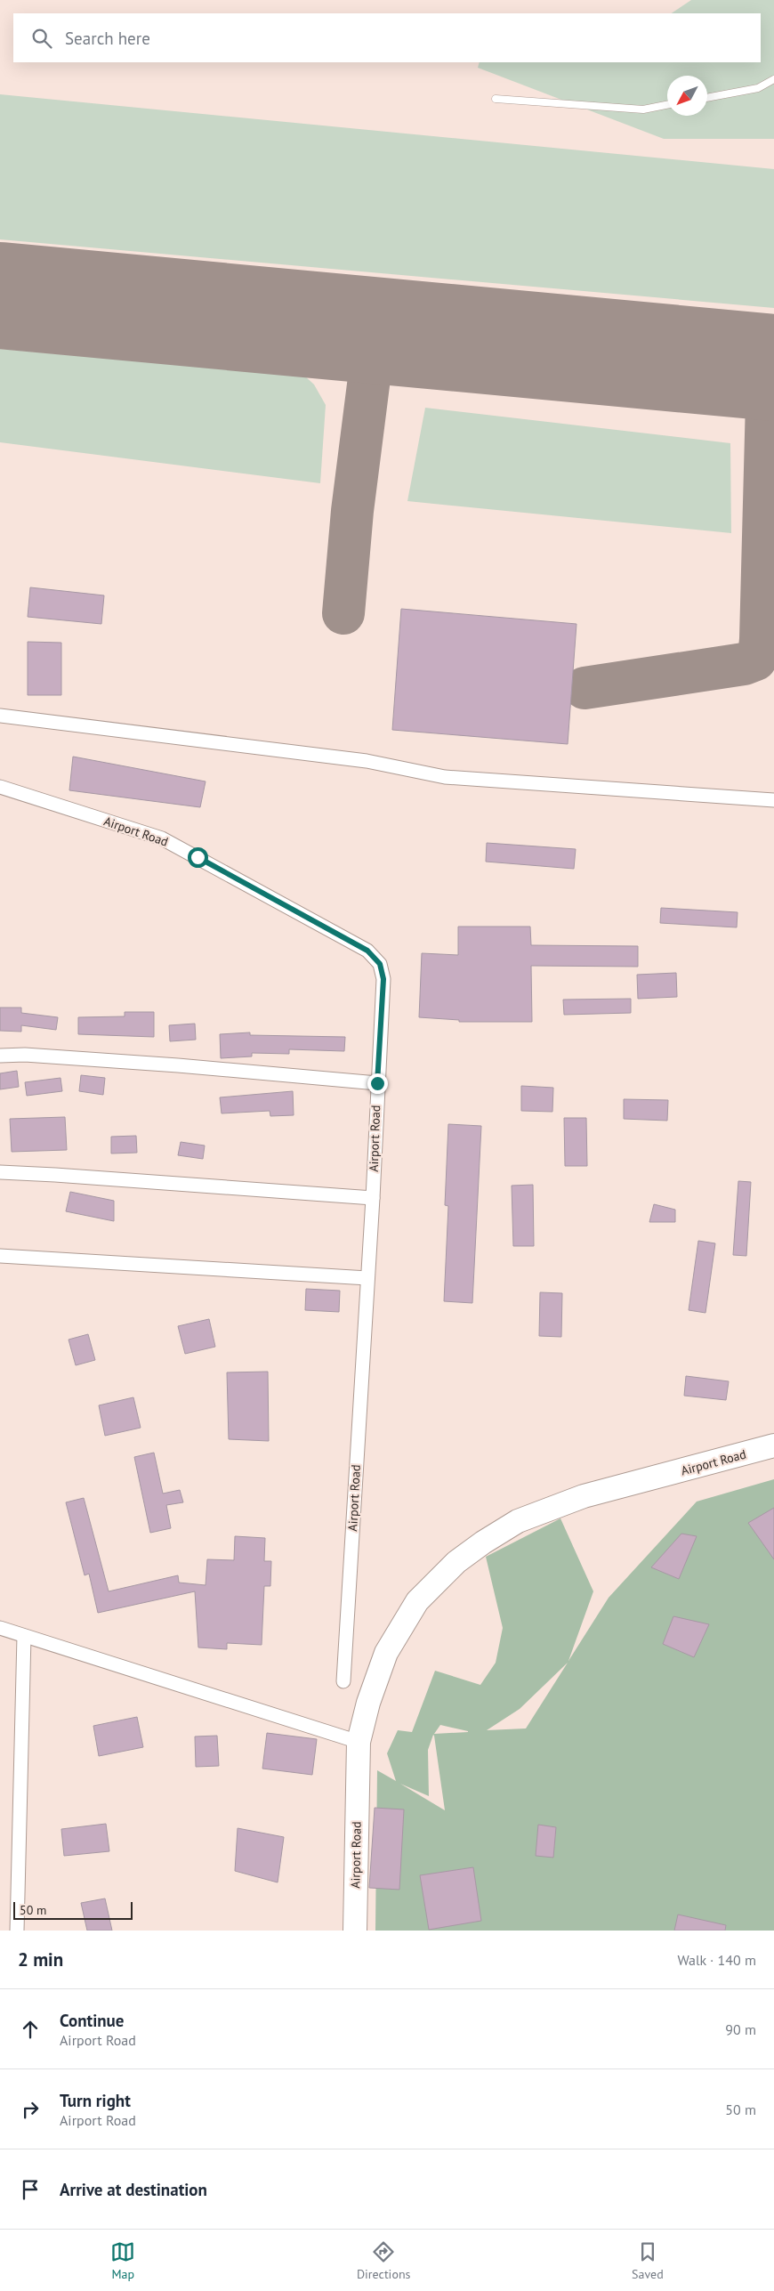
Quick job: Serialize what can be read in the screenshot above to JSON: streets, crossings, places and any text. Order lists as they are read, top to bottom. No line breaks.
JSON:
{"streets":{"highway":["Airport Road"]},"scale_bar":"50 m","north":"bottom left","page":{"search":"Search here","scale":"50 m","heading":["2 min","Walk · 140 m"],"list":[["Continue","Airport Road","90 m"],["Turn right","Airport Road","50 m"],"Arrive at destination"],"nav":["Map","Directions","Saved"]}}
